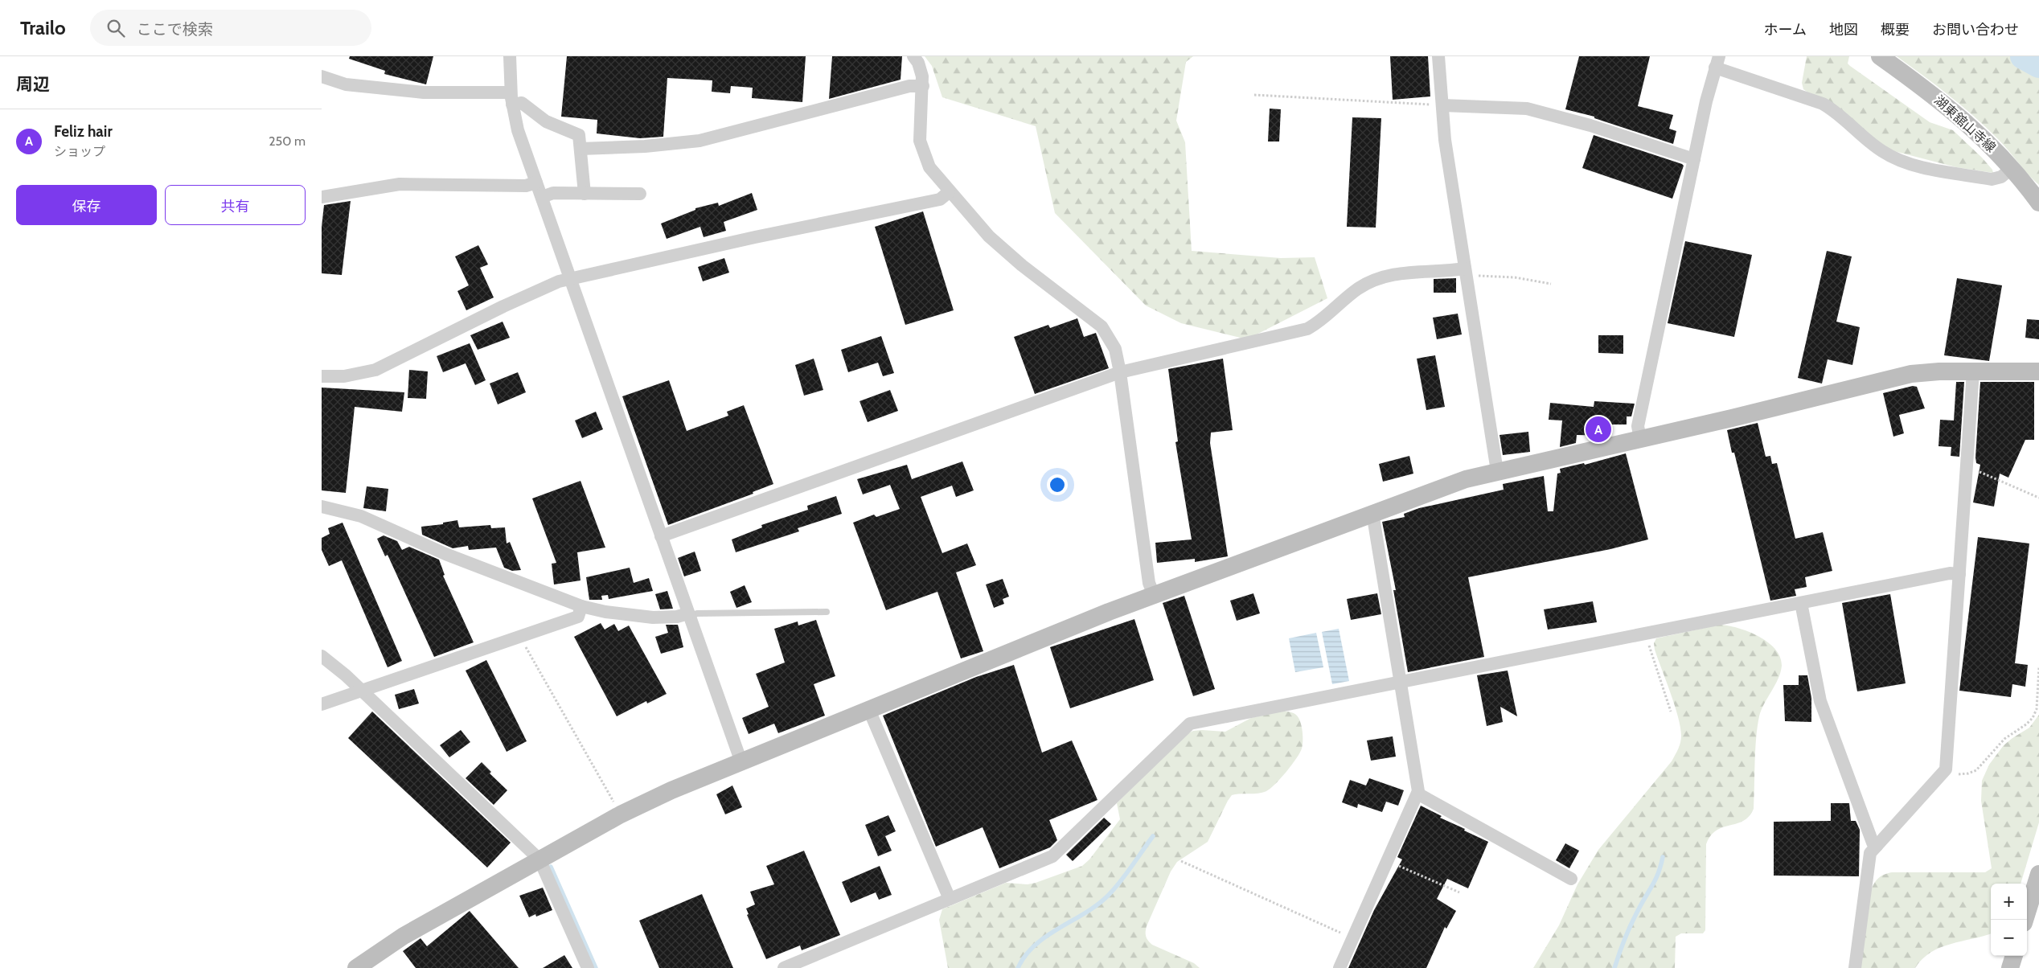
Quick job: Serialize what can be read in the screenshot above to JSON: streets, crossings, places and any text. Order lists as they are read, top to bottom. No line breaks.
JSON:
{"streets":{"street":["湖東舘山寺線"]},"page":{"header":"Trailo","search":"ここで検索","nav":["ホーム","地図","概要","お問い合わせ"],"heading":"周辺","list":[{"mark":"A","name":"Feliz hair","note":"ショップ","value":"250 m"}],"buttons":["保存","共有"],"pins":"A","map_buttons":["+","−"]}}
